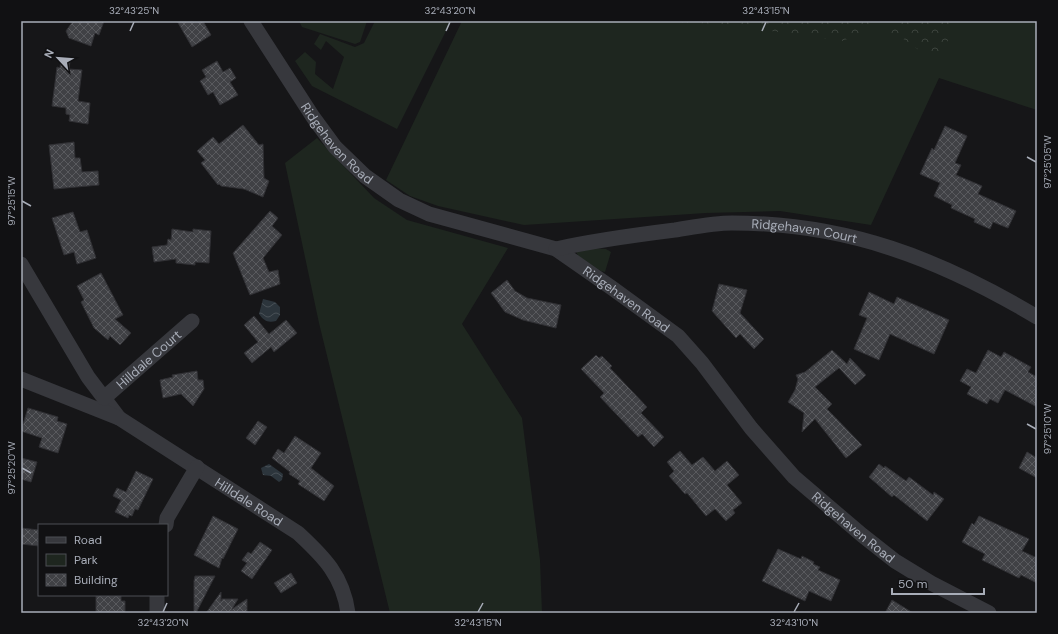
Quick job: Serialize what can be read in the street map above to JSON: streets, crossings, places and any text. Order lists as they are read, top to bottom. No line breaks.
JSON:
{"streets":{"street":["Ridgehaven Road","Ridgehaven Court","Hilldale Court","Hilldale Road"]},"crossings":[["Ridgehaven Road","Ridgehaven Court"],["Hilldale Court","Hilldale Road"]],"legend":["Road","Park","Building"],"scale_bar":"50 m","north":"top left","coordinates":["32°43'25\"N","32°43'20\"N","32°43'15\"N","97°25'05\"W","97°25'15\"W","97°25'10\"W","97°25'20\"W","32°43'10\"N"]}
